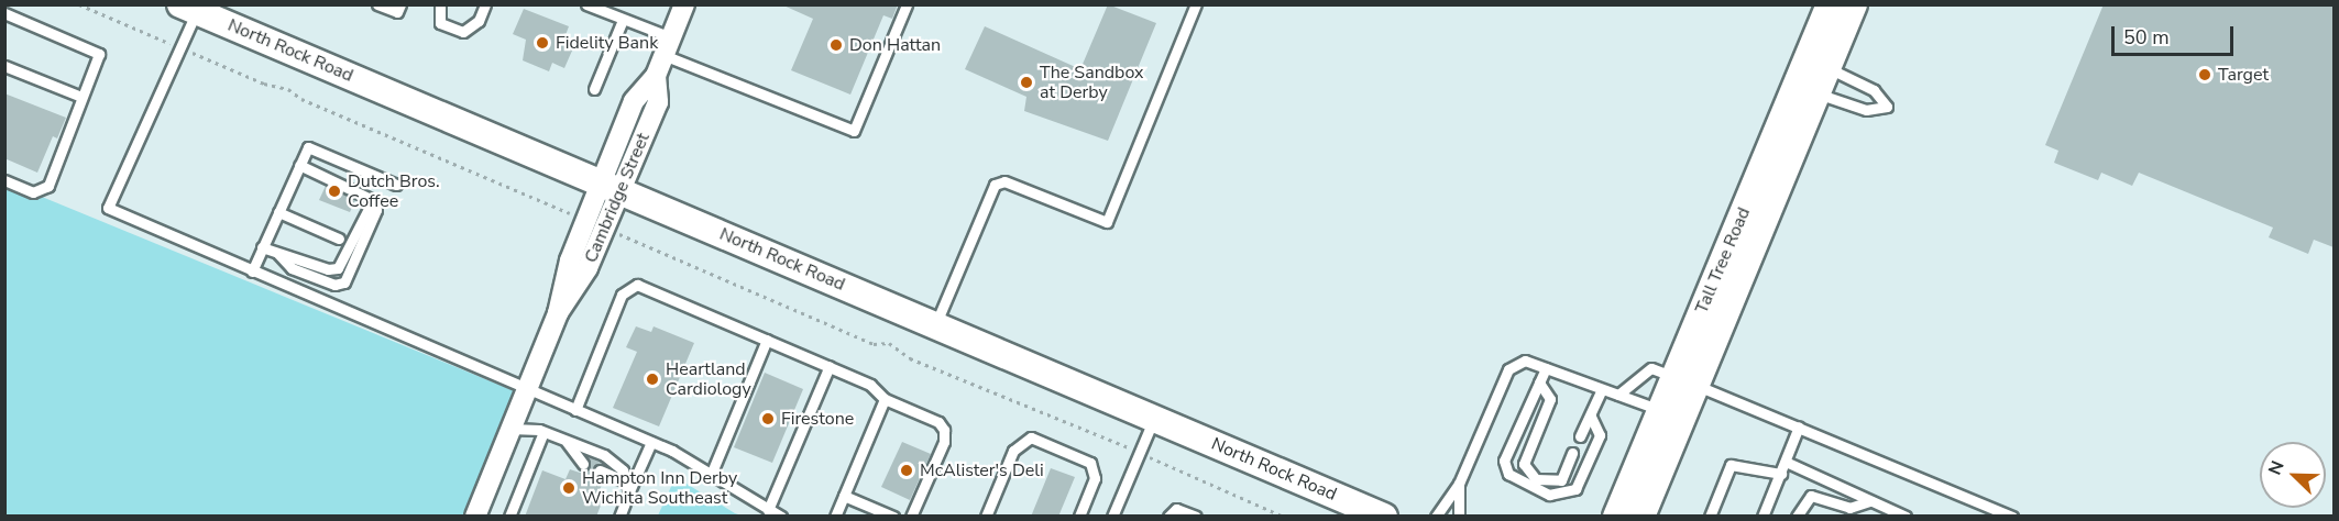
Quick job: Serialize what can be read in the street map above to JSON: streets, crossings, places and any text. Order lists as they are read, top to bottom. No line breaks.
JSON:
{"streets":{"main road":["North Rock Road","Tall Tree Road"],"street":["Cambridge Street"]},"crossings":[["North Rock Road","Cambridge Street"]],"places":["Fidelity Bank","Don Hattan","Target","The Sandbox at Derby","Dutch Bros. Coffee","Heartland Cardiology","Firestone","McAlister's Deli","Hampton Inn Derby Wichita Southeast"],"scale_bar":"50 m","north":"top left"}
